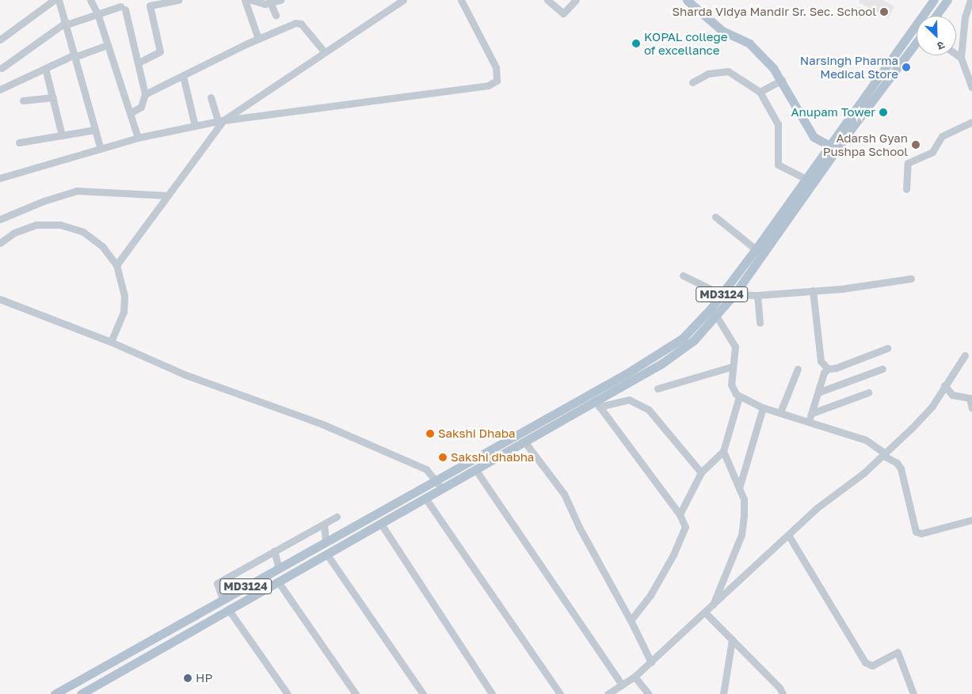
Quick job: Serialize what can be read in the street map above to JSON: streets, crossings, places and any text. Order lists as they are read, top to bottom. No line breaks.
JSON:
{"streets":{"main road":["MD3124"]},"places":["Sharda Vidya Mandir Sr. Sec. School","KOPAL college of excellance","Narsingh Pharma Medical Store","Anupam Tower","Adarsh Gyan Pushpa School","Sakshi Dhaba","Sakshi dhabha","HP"],"north":"bottom right"}
